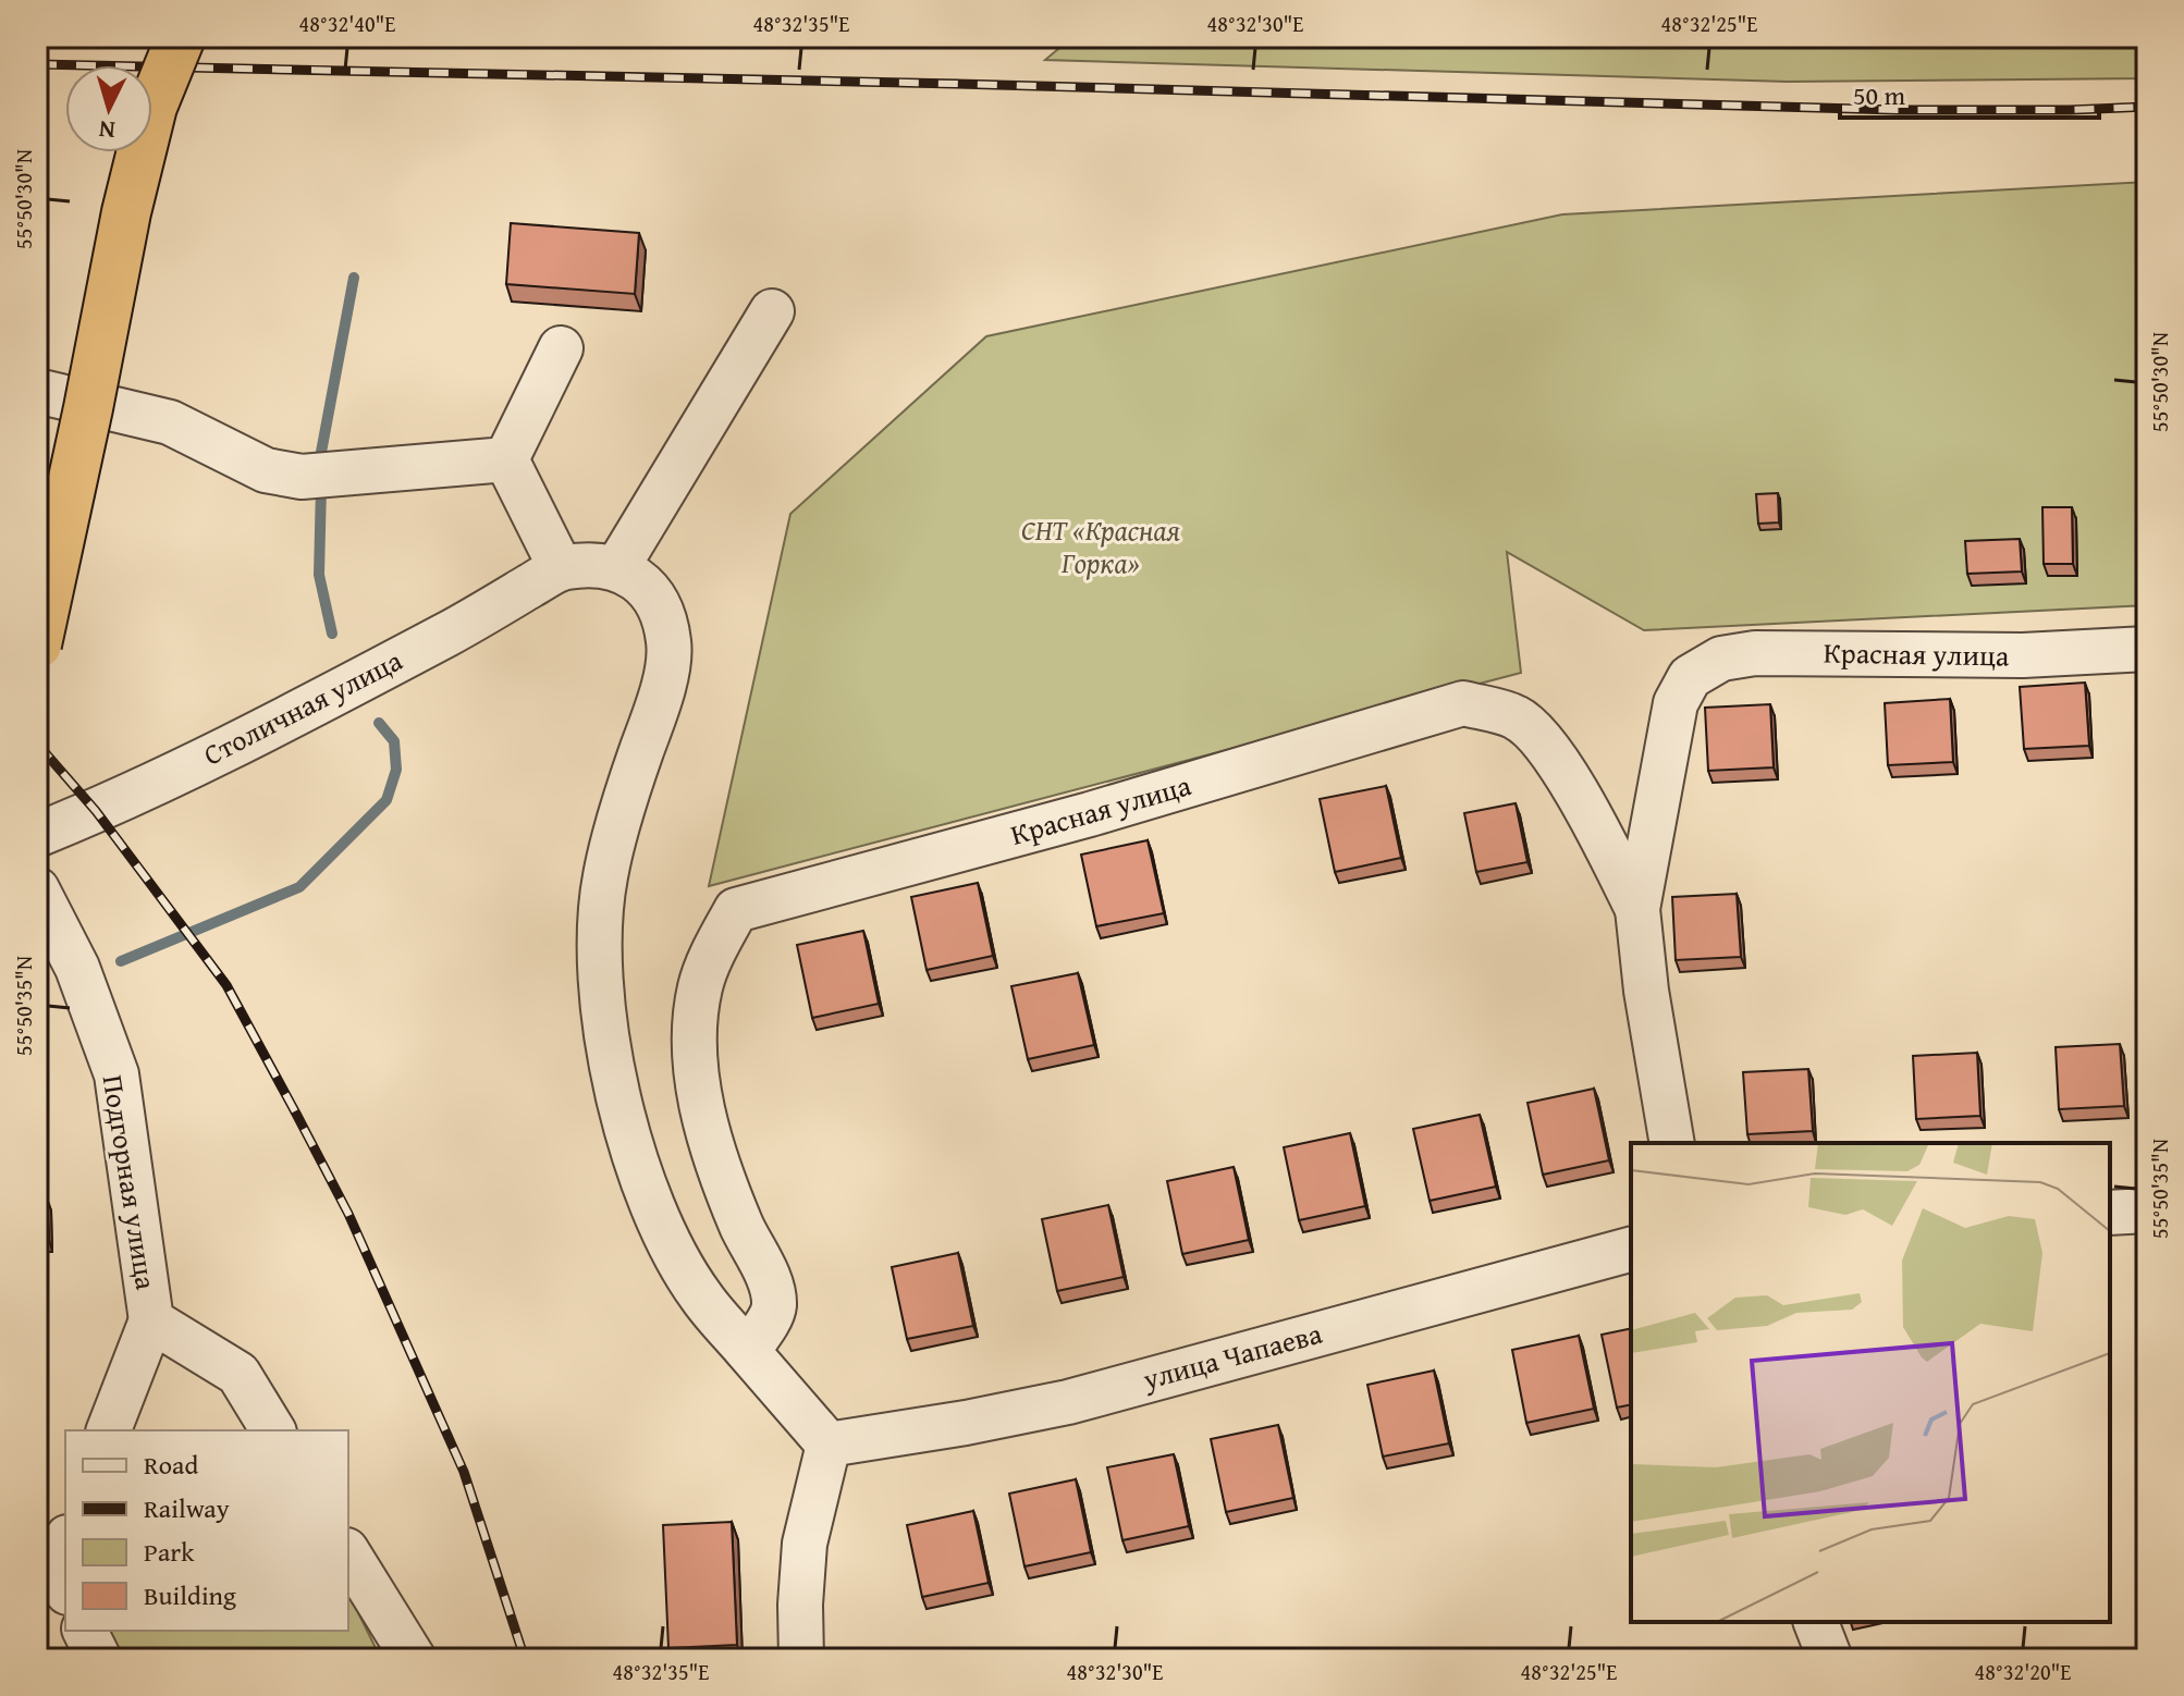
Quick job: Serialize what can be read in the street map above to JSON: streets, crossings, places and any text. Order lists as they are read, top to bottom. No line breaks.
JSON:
{"streets":{"street":["Красная улица","Столичная улица","Подгорная улица","улица Чапаева"]},"parks":["СНТ «Красная Горка»"],"legend":["Road","Railway","Park","Building"],"scale_bar":"50 m","north":"bottom","coordinates":["48°32'40\"E","48°32'35\"E","48°32'30\"E","48°32'25\"E","55°50'30\"N","55°50'35\"N","48°32'20\"E"]}
